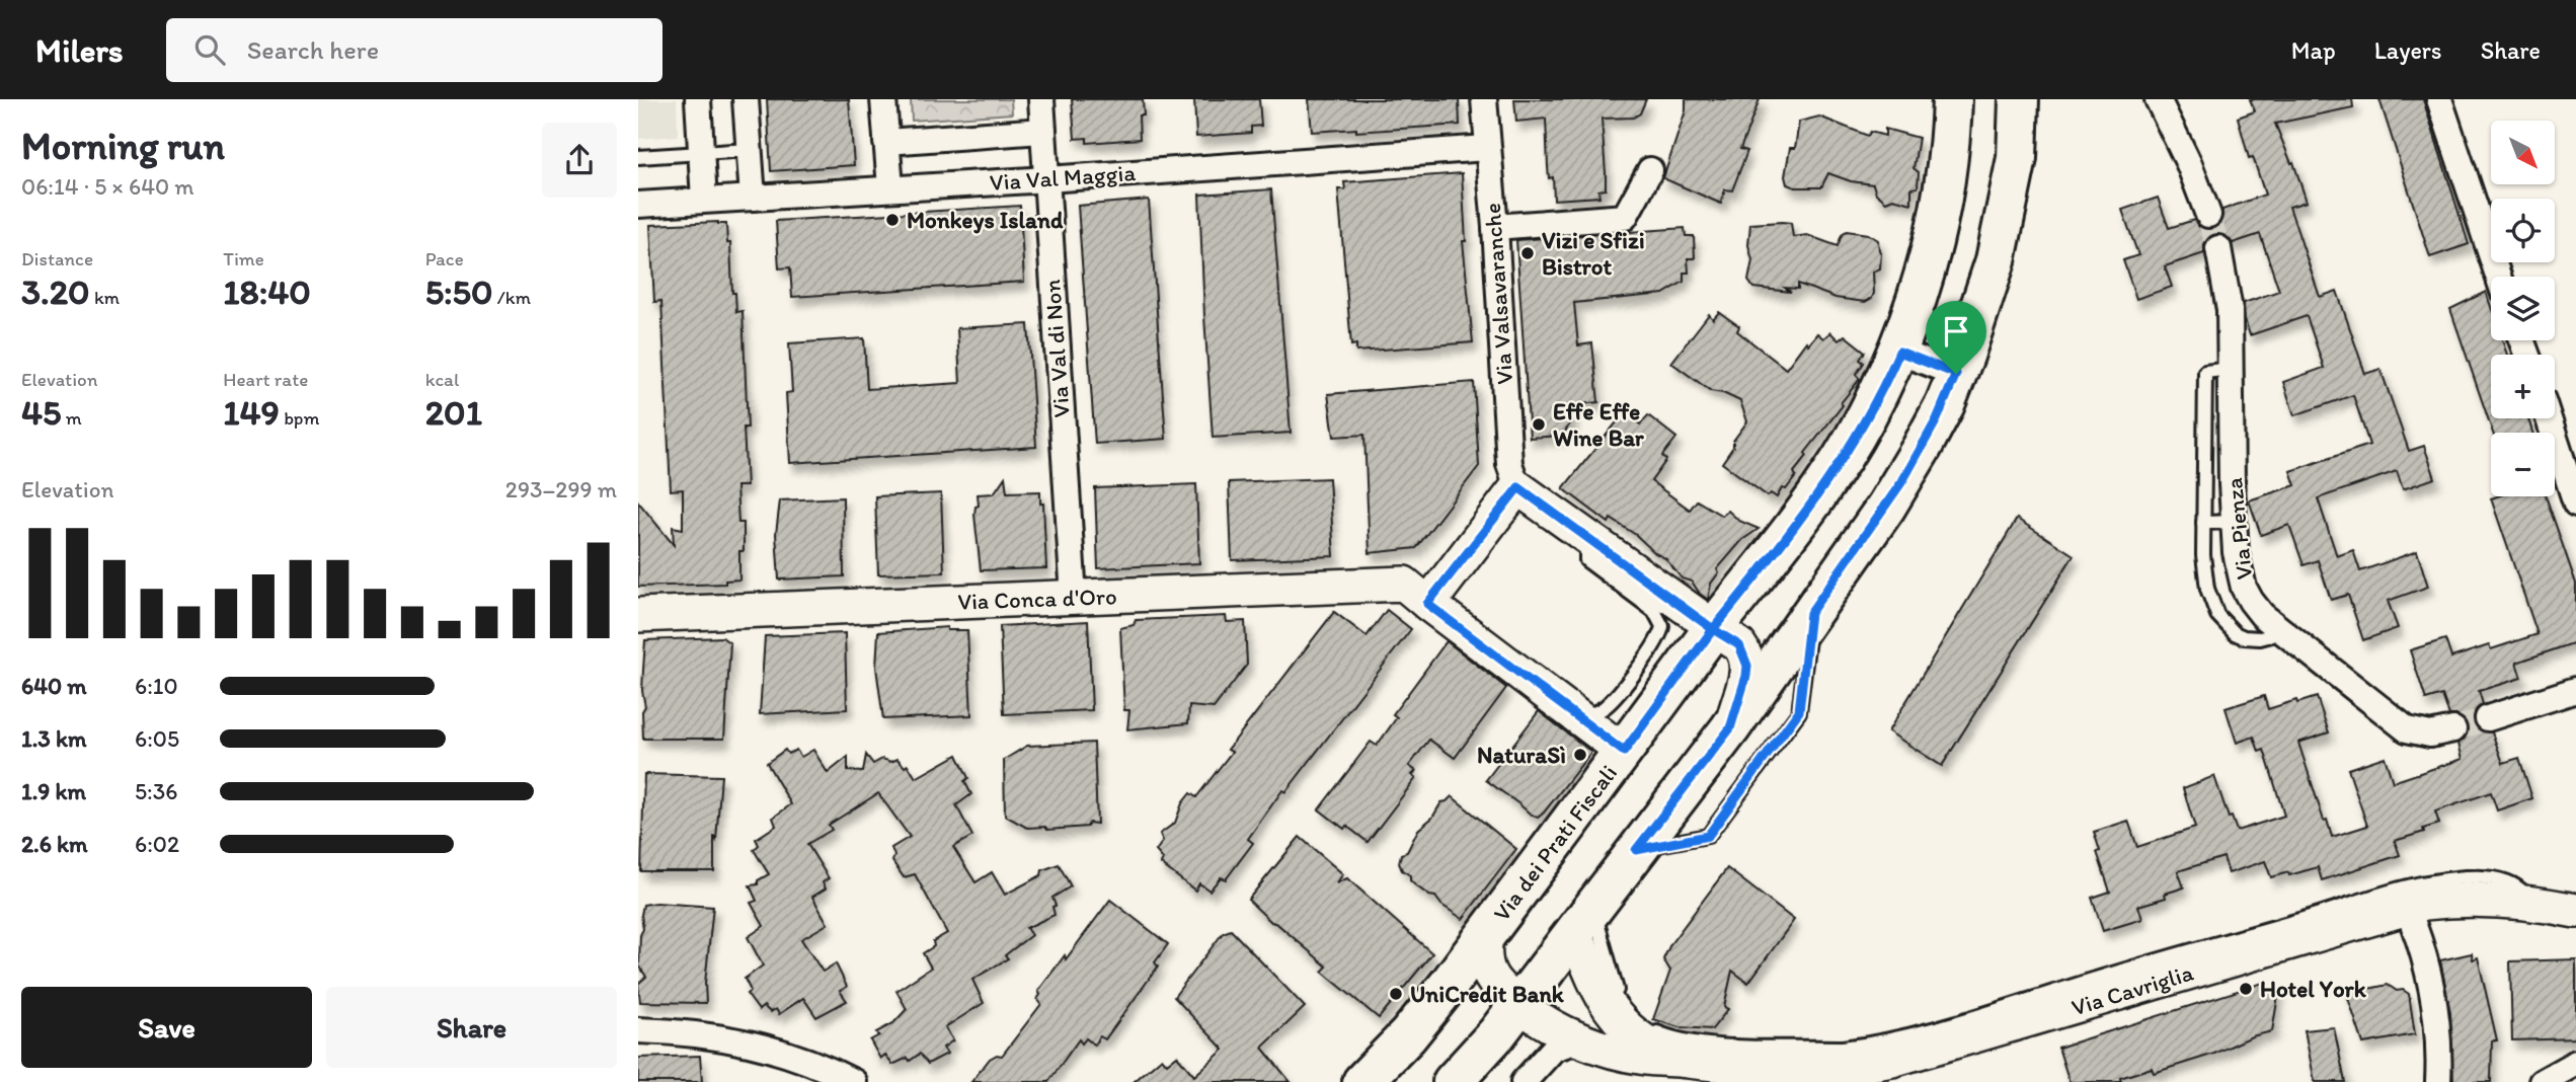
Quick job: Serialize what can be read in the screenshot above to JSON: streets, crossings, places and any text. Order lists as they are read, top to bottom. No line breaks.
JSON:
{"streets":{"main road":["Via dei Prati Fiscali"],"street":["Via Val Maggia","Via Valsavaranche","Via Val di Non","Via Pienza","Via Conca d'Oro","Via Cavriglia"]},"crossings":[["Via Val Maggia","Via Valsavaranche"],["Via Val Maggia","Via Val di Non"],["Via Val di Non","Via Conca d'Oro"],["Via Conca d'Oro","Via dei Prati Fiscali"],["Via dei Prati Fiscali","Via Cavriglia"]],"places":["Monkeys Island","Vizi e Sfizi Bistrot","Effe Effe Wine Bar","NaturaSì","Hotel York","UniCredit Bank"],"north":"bottom right","page":{"header":"Milers","search":"Search here","nav":["Map","Layers","Share"],"heading":["Morning run","06:14 · 5 × 640 m"],"map_buttons":["+","−"],"stats":[["Distance","3.20 km"],["Time","18:40"],["Pace","5:50 /km"],["Elevation","45 m"],["Heart rate","149 bpm"],["kcal","201"]],"chart":["Elevation","293–299 m"],"list":[{"name":"640 m","note":"6:10"},{"name":"1.3 km","note":"6:05"},{"name":"1.9 km","note":"5:36"},{"name":"2.6 km","note":"6:02"}],"buttons":["Save","Share"]}}
